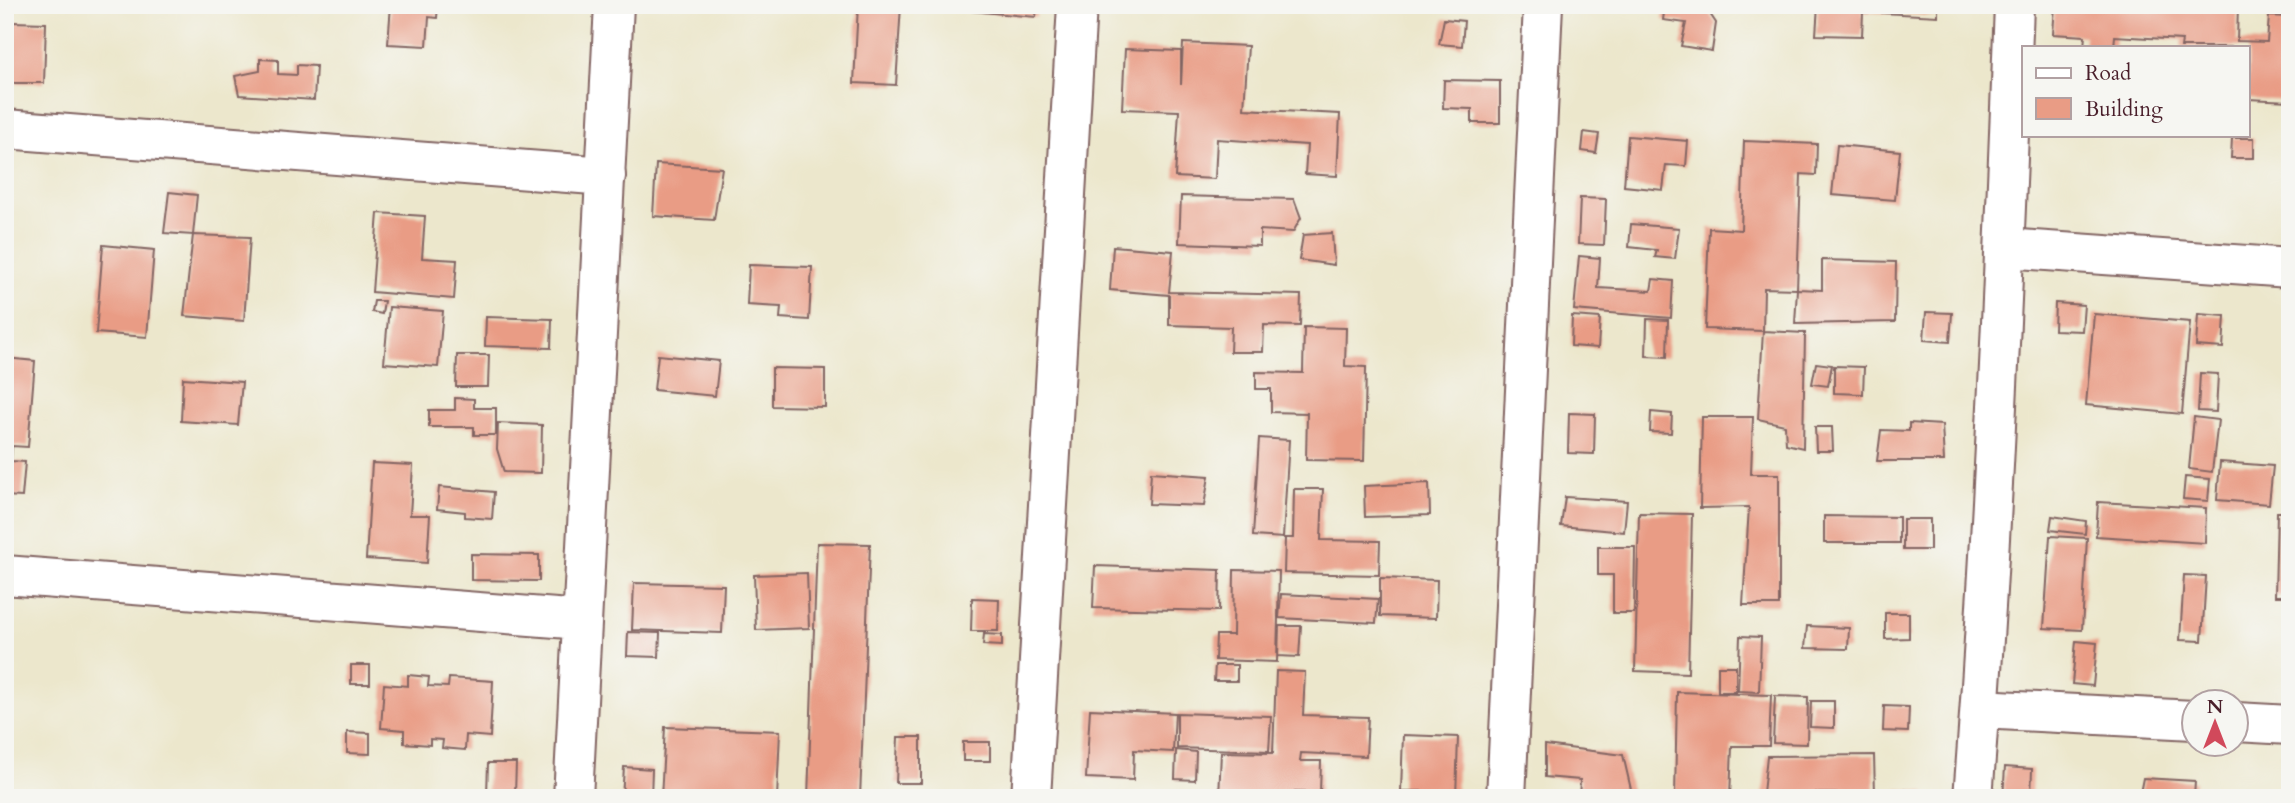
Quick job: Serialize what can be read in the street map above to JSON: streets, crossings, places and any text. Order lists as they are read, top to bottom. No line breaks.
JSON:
{"legend":["Road","Building"],"north":"top"}
